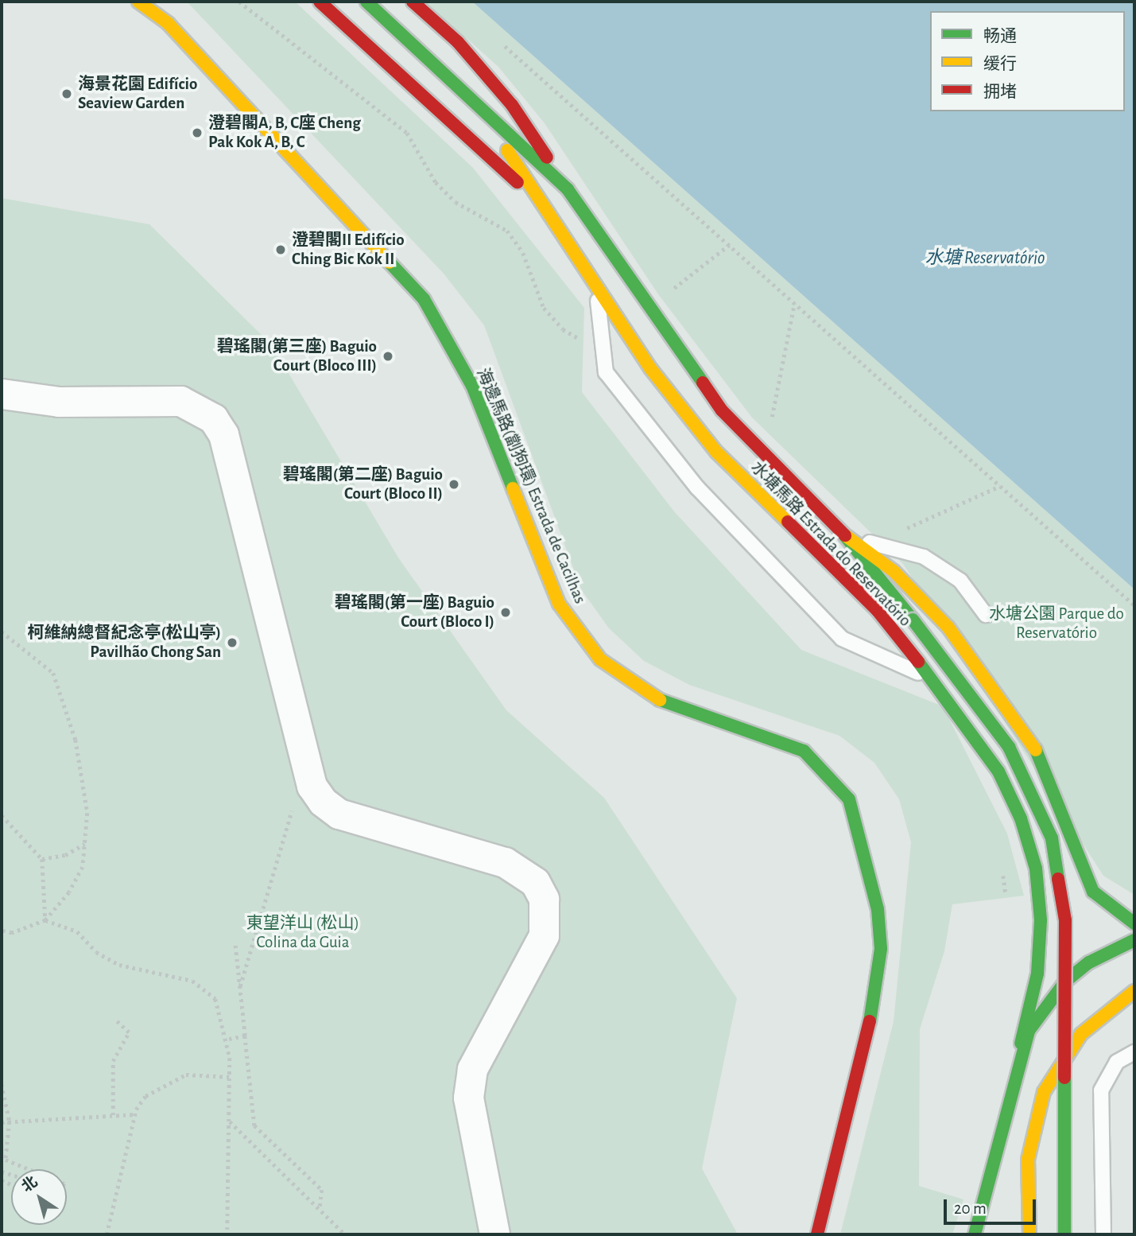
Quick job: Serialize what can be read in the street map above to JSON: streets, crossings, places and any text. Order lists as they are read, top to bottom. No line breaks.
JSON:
{"streets":{"main road":["海邊馬路(劏狗環) Estrada de Cacilhas","水塘馬路 Estrada do Reservatório"]},"water":["水塘 Reservatório"],"parks":["水塘公園 Parque do Reservatório","東望洋山 (松山) Colina da Guia"],"places":["海景花園 Edifício Seaview Garden","澄碧閣A, B, C座 Cheng Pak Kok A, B, C","澄碧閣II Edifício Ching Bic Kok II","碧瑤閣(第三座) Baguio Court (Bloco III)","碧瑤閣(第二座) Baguio Court (Bloco II)","碧瑤閣(第一座) Baguio Court (Bloco I)","柯維納總督紀念亭(松山亭) Pavilhão Chong San"],"legend":["畅通","缓行","拥堵"],"scale_bar":"20 m","north":"top left"}
